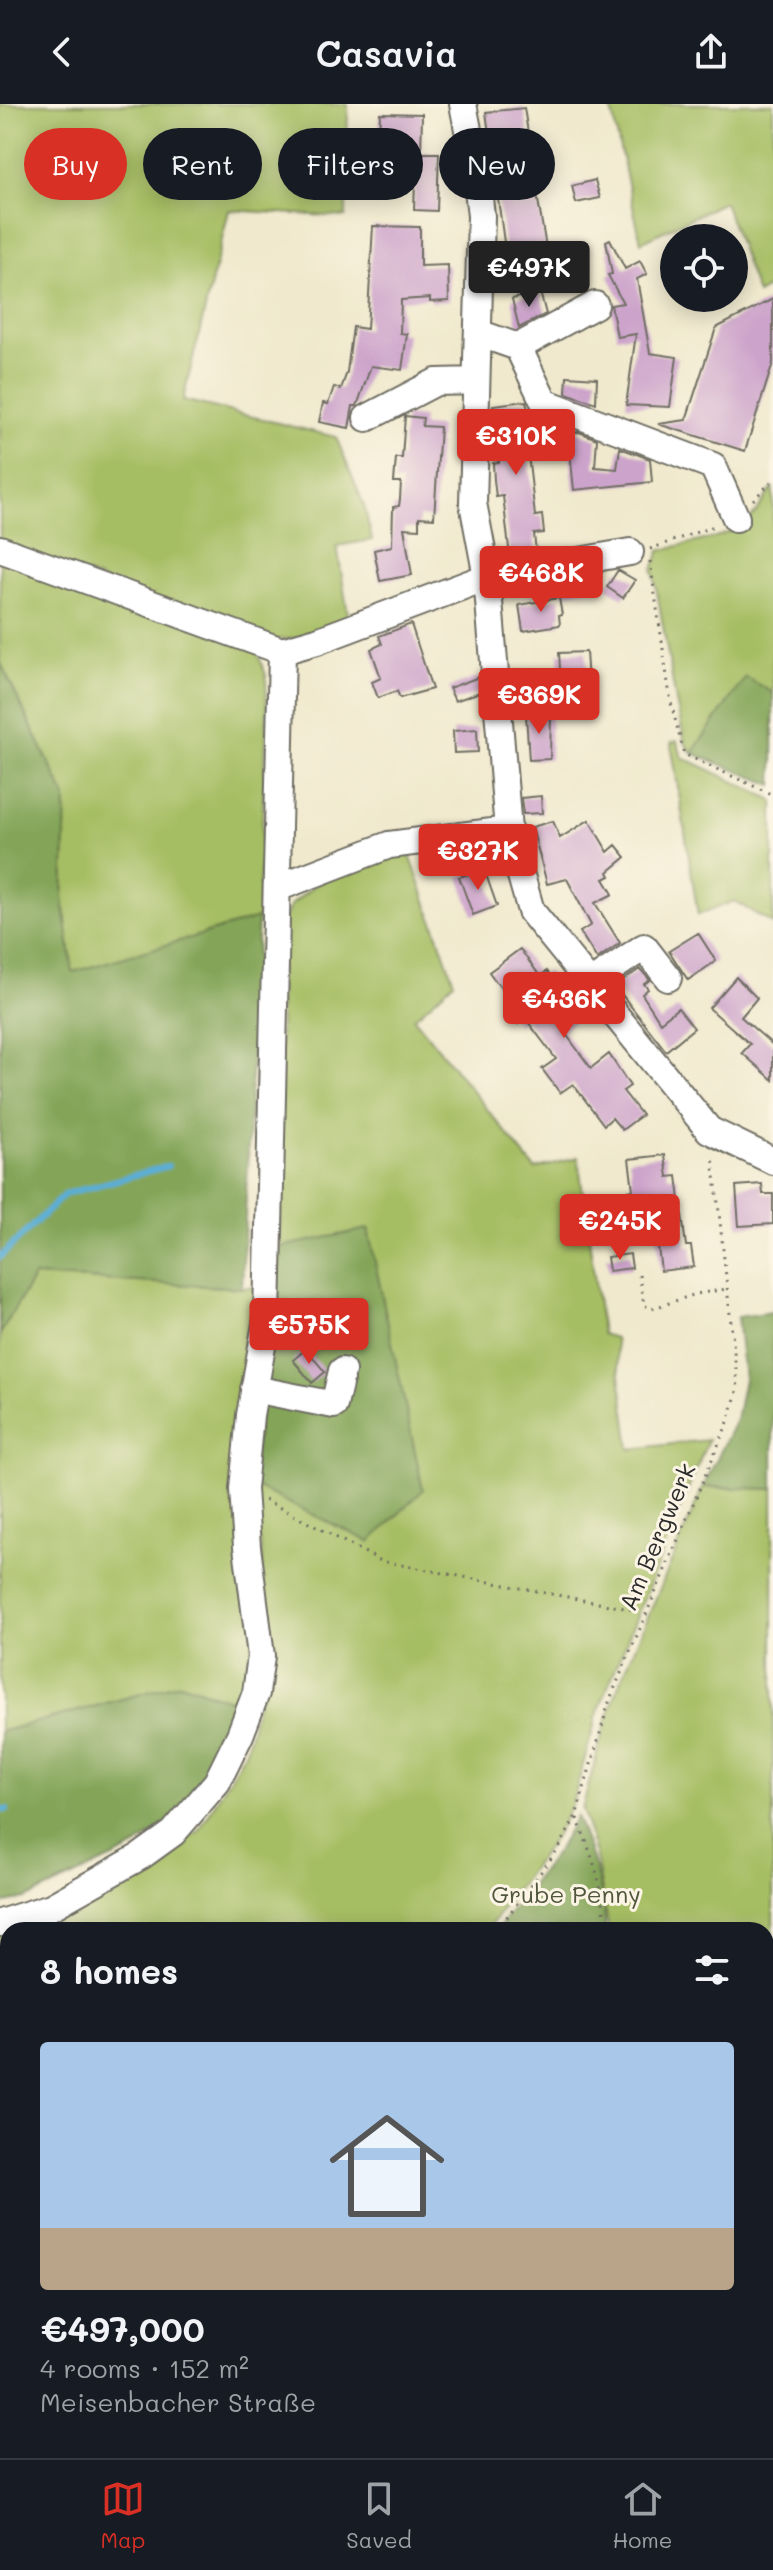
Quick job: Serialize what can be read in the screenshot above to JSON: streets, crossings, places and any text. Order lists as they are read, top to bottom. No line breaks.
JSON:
{"streets":{"path":["Am Bergwerk"]},"parks":["Grube Penny"],"page":{"header":"Casavia","chip":["Buy","Rent","Filters","New"],"price":["€497K","€310K","€468K","€369K","€327K","€436K","€245K","€575K"],"heading":"8 homes","list":[{"name":"€497,000","note":"4 rooms · 152 m² · Meisenbacher Straße"}],"tabs":["Map","Saved","Home"]}}
